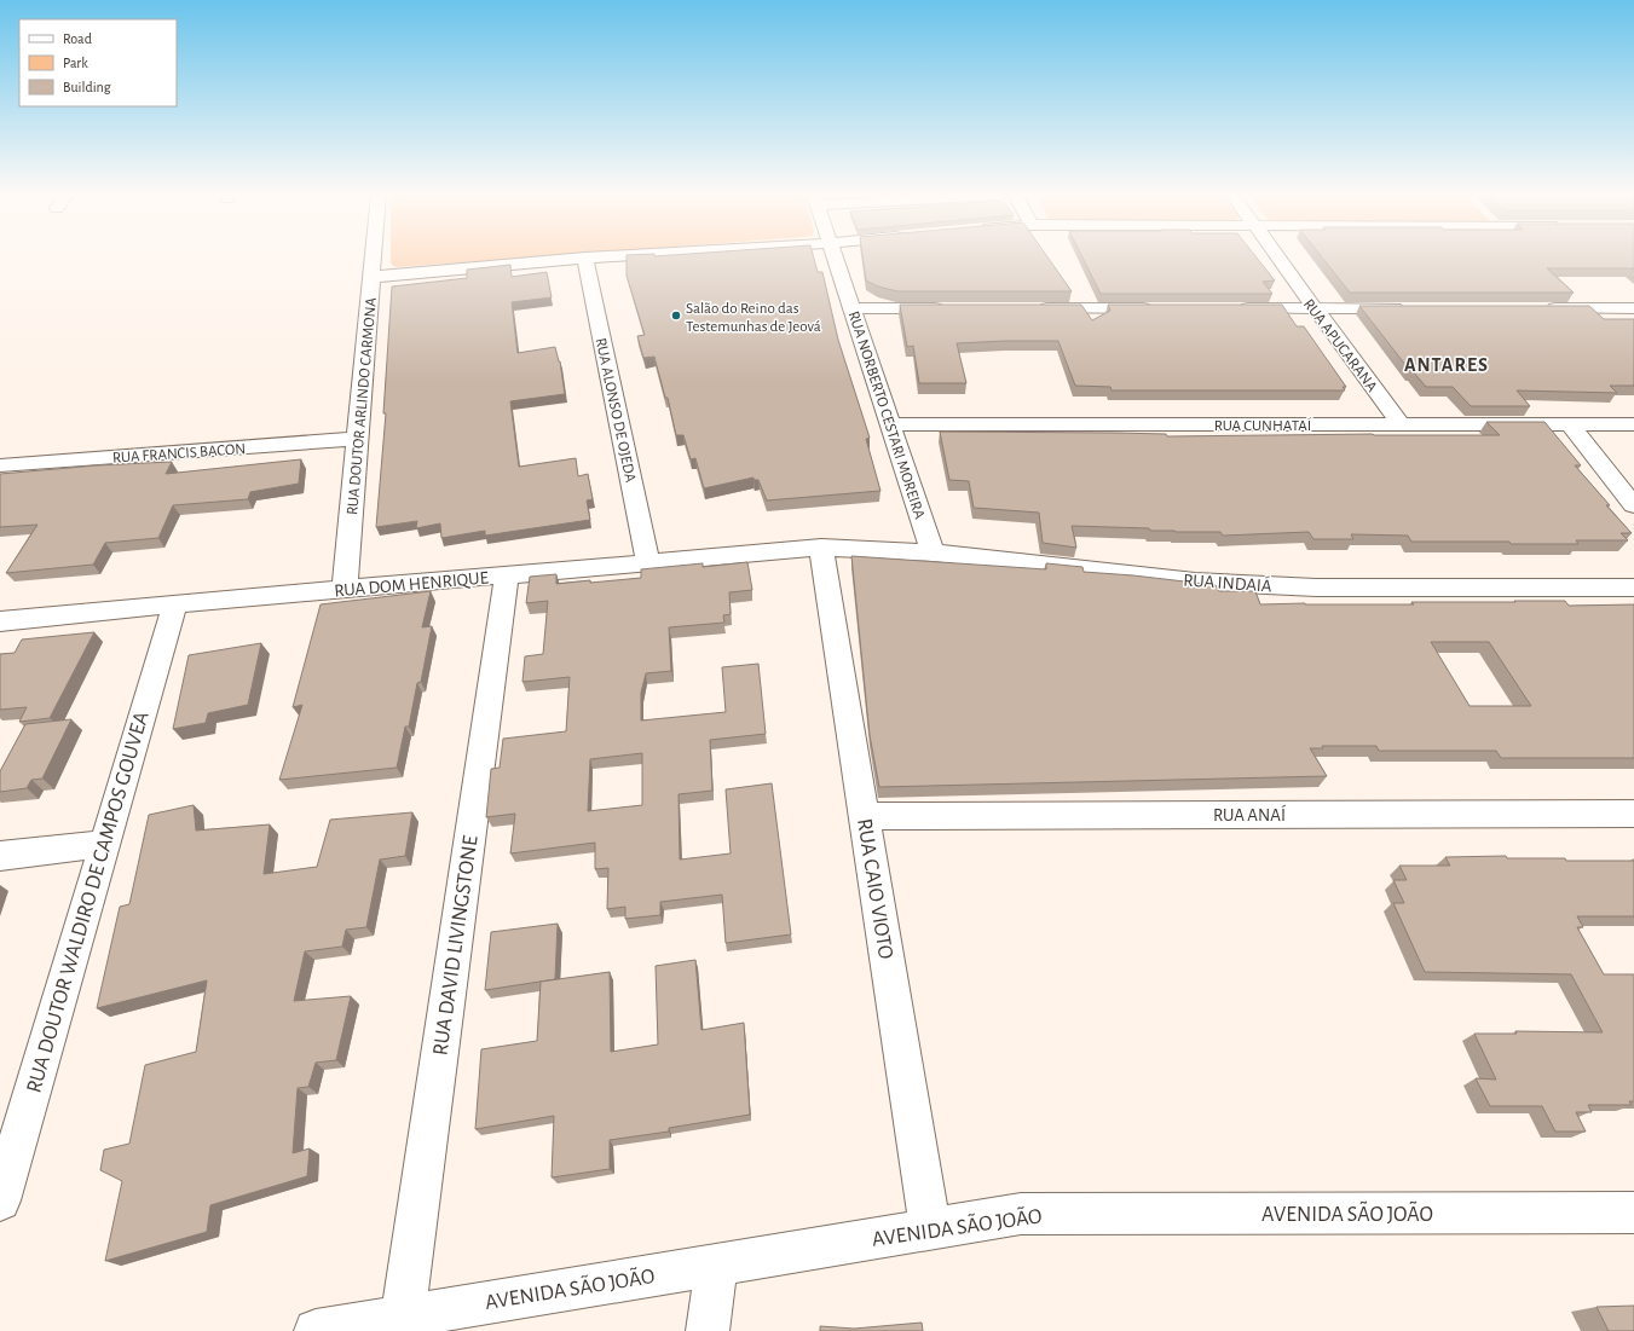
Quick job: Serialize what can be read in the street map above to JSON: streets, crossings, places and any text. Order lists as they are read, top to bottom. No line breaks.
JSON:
{"streets":{"street":["RUA APUCARANA","RUA DOUTOR ARLINDO CARMONA","RUA ALONSO DE OJEDA","RUA NORBERTO CESTARI MOREIRA","RUA CUNHATAÍ","RUA FRANCIS BACON","RUA INDAIÁ","RUA DOM HENRIQUE","RUA ANAÍ","RUA CAIO VIOTO","RUA DOUTOR WALDIRO DE CAMPOS GOUVEA","RUA DAVID LIVINGSTONE","AVENIDA SÃO JOÃO"]},"crossings":[["RUA APUCARANA","RUA CUNHATAÍ"],["RUA DOUTOR ARLINDO CARMONA","RUA FRANCIS BACON"],["RUA DOUTOR ARLINDO CARMONA","RUA DOM HENRIQUE"],["RUA ALONSO DE OJEDA","RUA DOM HENRIQUE"],["RUA NORBERTO CESTARI MOREIRA","RUA CUNHATAÍ"],["RUA NORBERTO CESTARI MOREIRA","RUA INDAIÁ"],["RUA INDAIÁ","RUA DOM HENRIQUE"],["RUA INDAIÁ","RUA CAIO VIOTO"],["RUA DOM HENRIQUE","RUA CAIO VIOTO"],["RUA DOM HENRIQUE","RUA DOUTOR WALDIRO DE CAMPOS GOUVEA"],["RUA DOM HENRIQUE","RUA DAVID LIVINGSTONE"],["RUA ANAÍ","RUA CAIO VIOTO"],["RUA CAIO VIOTO","AVENIDA SÃO JOÃO"],["RUA DAVID LIVINGSTONE","AVENIDA SÃO JOÃO"]],"districts":["ANTARES"],"places":["Salão do Reino das Testemunhas de Jeová"],"legend":["Road","Park","Building"]}
